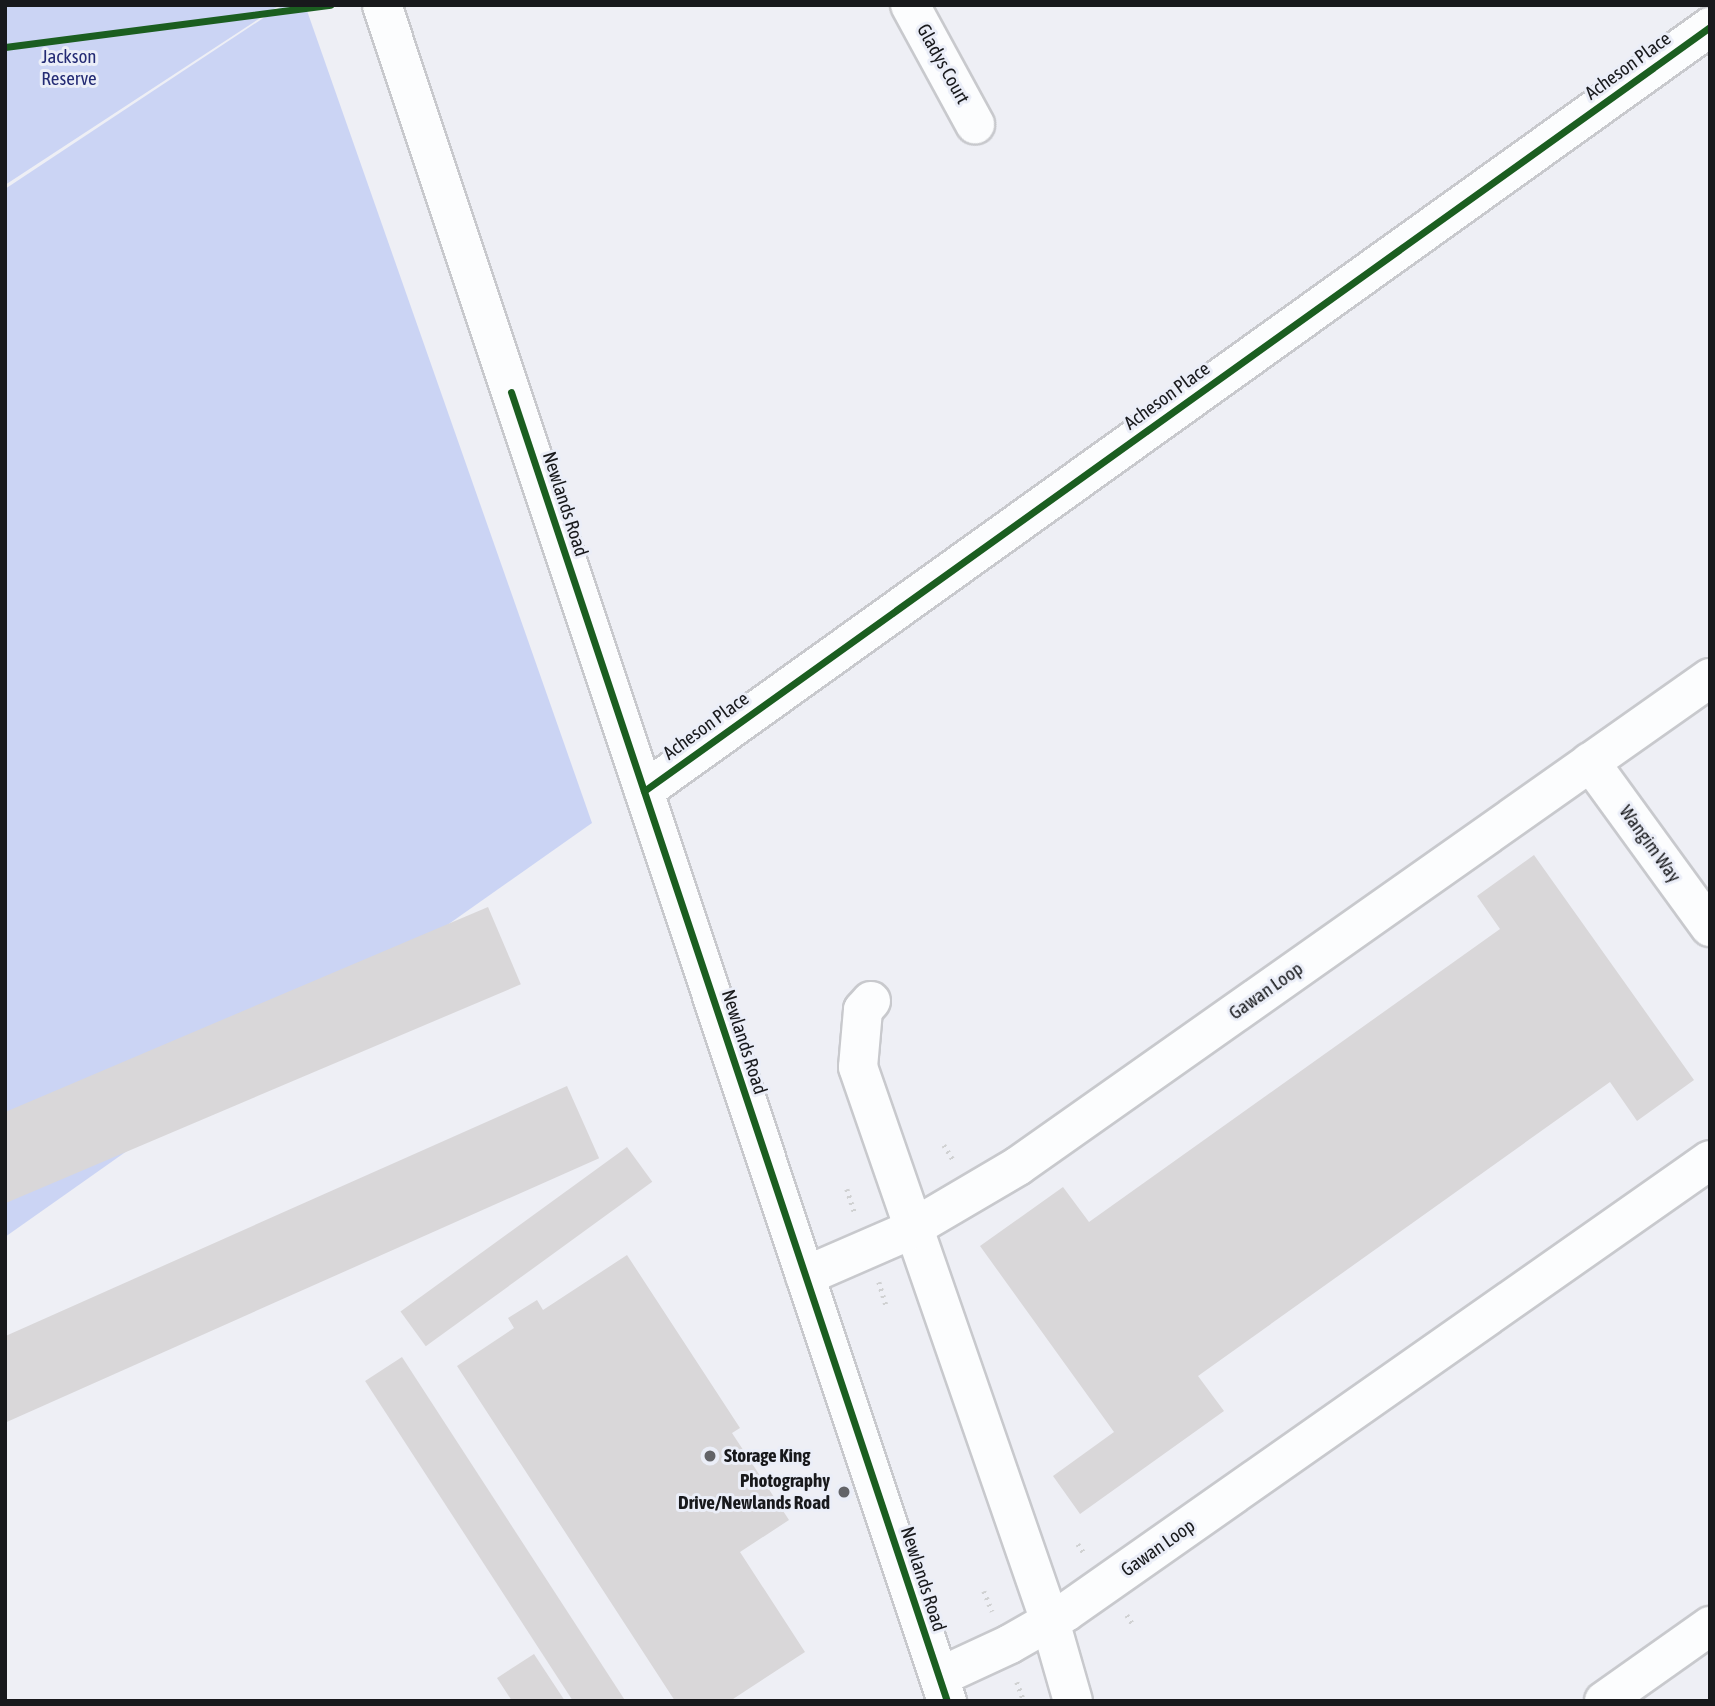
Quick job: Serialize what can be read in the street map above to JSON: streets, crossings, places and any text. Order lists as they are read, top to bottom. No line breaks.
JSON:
{"streets":{"street":["Gladys Court","Acheson Place","Newlands Road","Wangim Way","Gawan Loop"]},"crossings":[["Acheson Place","Newlands Road"],["Newlands Road","Gawan Loop"],["Wangim Way","Gawan Loop"]],"parks":["Jackson Reserve"],"places":["Storage King","Photography Drive/Newlands Road"]}
